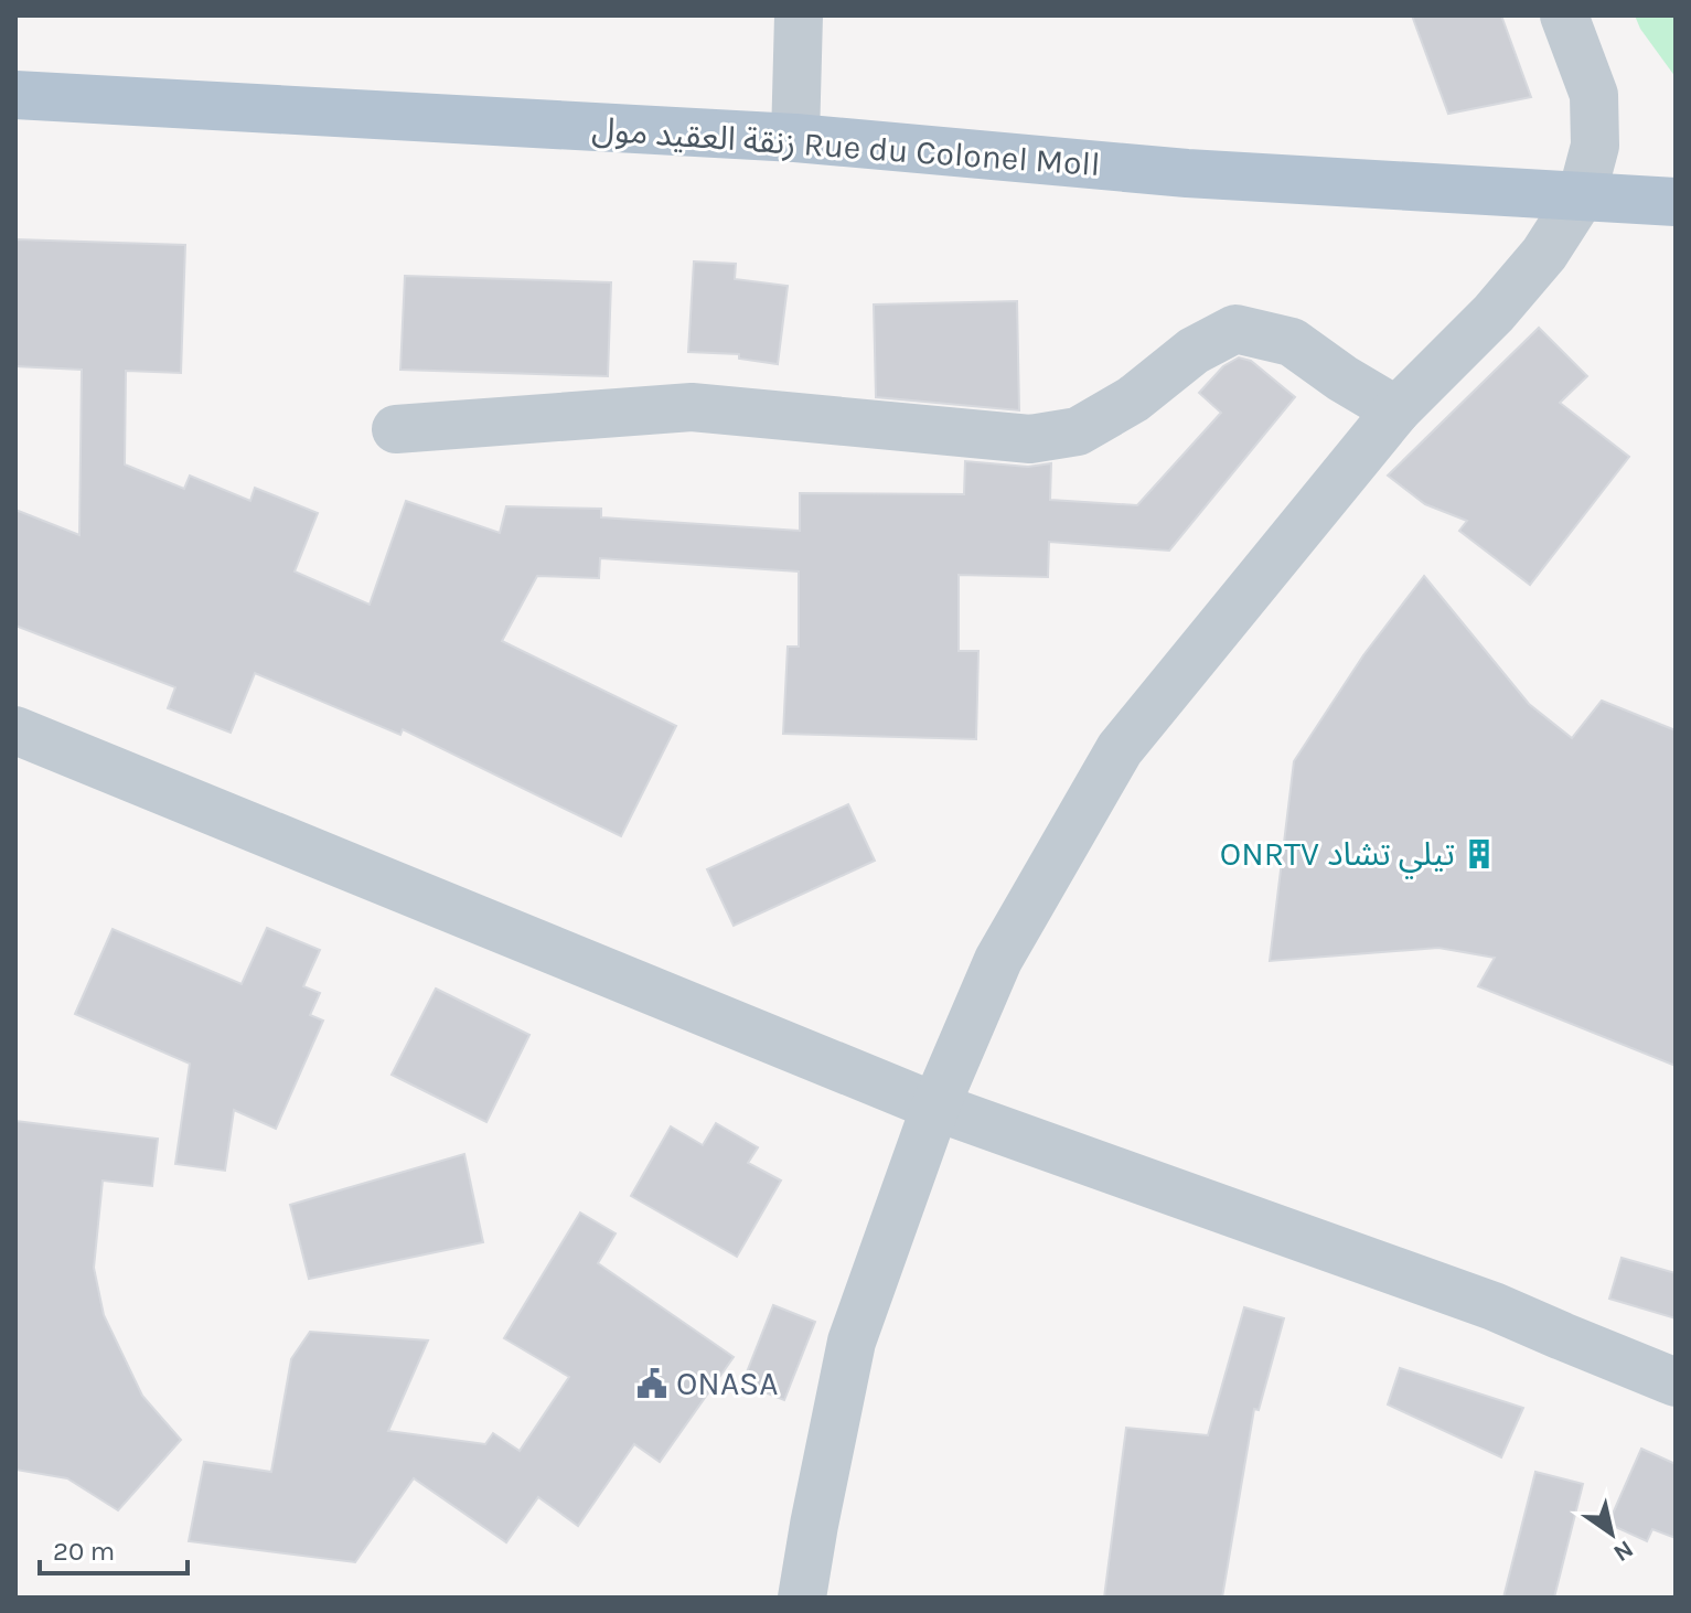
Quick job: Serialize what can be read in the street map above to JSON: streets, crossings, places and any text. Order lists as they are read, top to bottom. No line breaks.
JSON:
{"streets":{"main road":["زنقة العقيد مول Rue du Colonel Moll"]},"places":{"building":["ONRTV تيلي تشاد"],"public building":["ONASA"]},"scale_bar":"20 m","north":"bottom right"}
